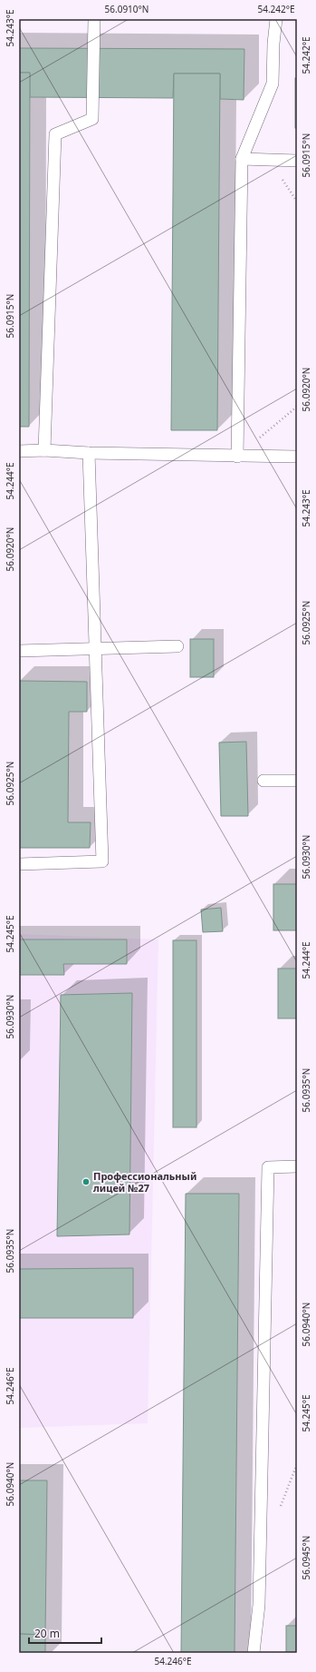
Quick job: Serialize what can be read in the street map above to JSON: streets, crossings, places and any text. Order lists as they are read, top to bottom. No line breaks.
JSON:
{"places":["Профессиональный лицей №27"],"scale_bar":"20 m","coordinates":["56.0910°N","54.242°E","54.243°E","56.0915°N","56.0920°N","54.244°E","56.0925°N","56.0930°N","54.245°E","56.0935°N","56.0940°N","54.246°E","56.0945°N"]}
